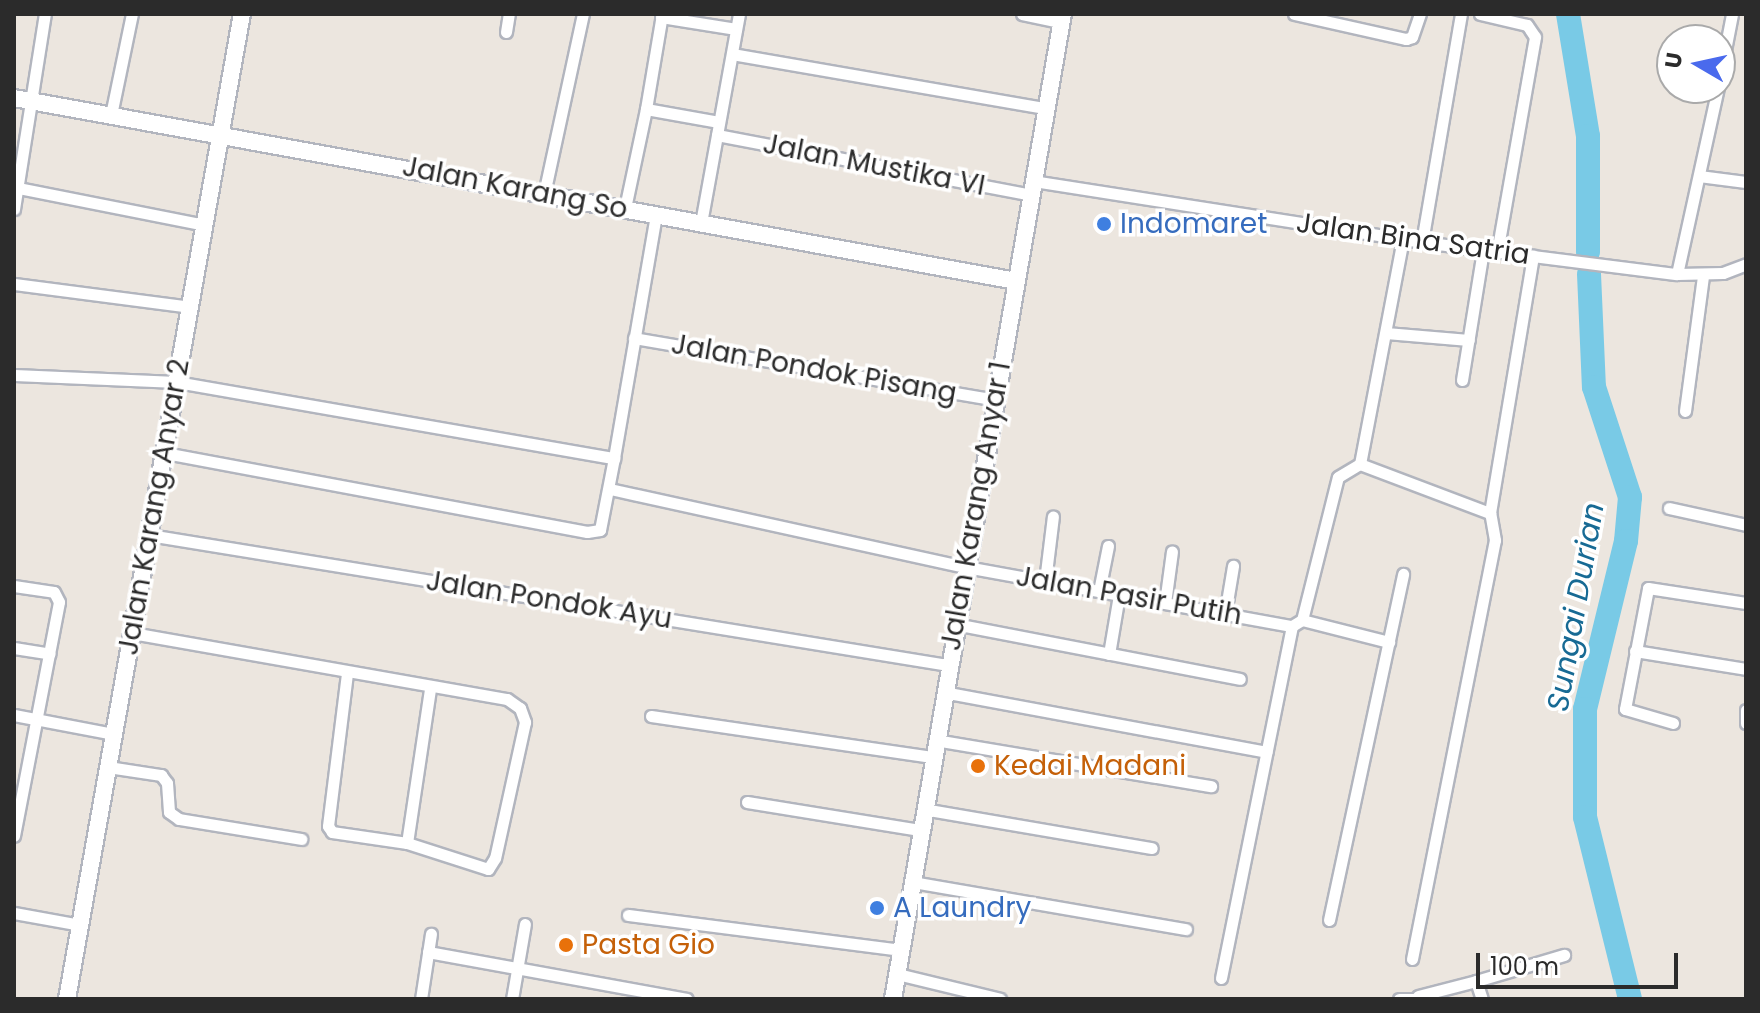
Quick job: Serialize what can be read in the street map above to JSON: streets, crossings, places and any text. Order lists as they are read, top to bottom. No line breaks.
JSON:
{"streets":{"street":["Jalan Mustika VI","Jalan Karang So","Jalan Bina Satria","Jalan Pondok Pisang","Jalan Karang Anyar 1","Jalan Karang Anyar 2","Jalan Pasir Putih","Jalan Pondok Ayu"]},"crossings":[["Jalan Mustika VI","Jalan Bina Satria"],["Jalan Mustika VI","Jalan Karang Anyar 1"],["Jalan Karang So","Jalan Karang Anyar 1"],["Jalan Karang So","Jalan Karang Anyar 2"],["Jalan Bina Satria","Jalan Karang Anyar 1"],["Jalan Pondok Pisang","Jalan Karang Anyar 1"],["Jalan Karang Anyar 1","Jalan Pasir Putih"],["Jalan Karang Anyar 1","Jalan Pondok Ayu"],["Jalan Karang Anyar 2","Jalan Pondok Ayu"]],"water":["Sungai Durian"],"places":["Indomaret","Kedai Madani","A Laundry","Pasta Gio"],"scale_bar":"100 m","north":"left"}
